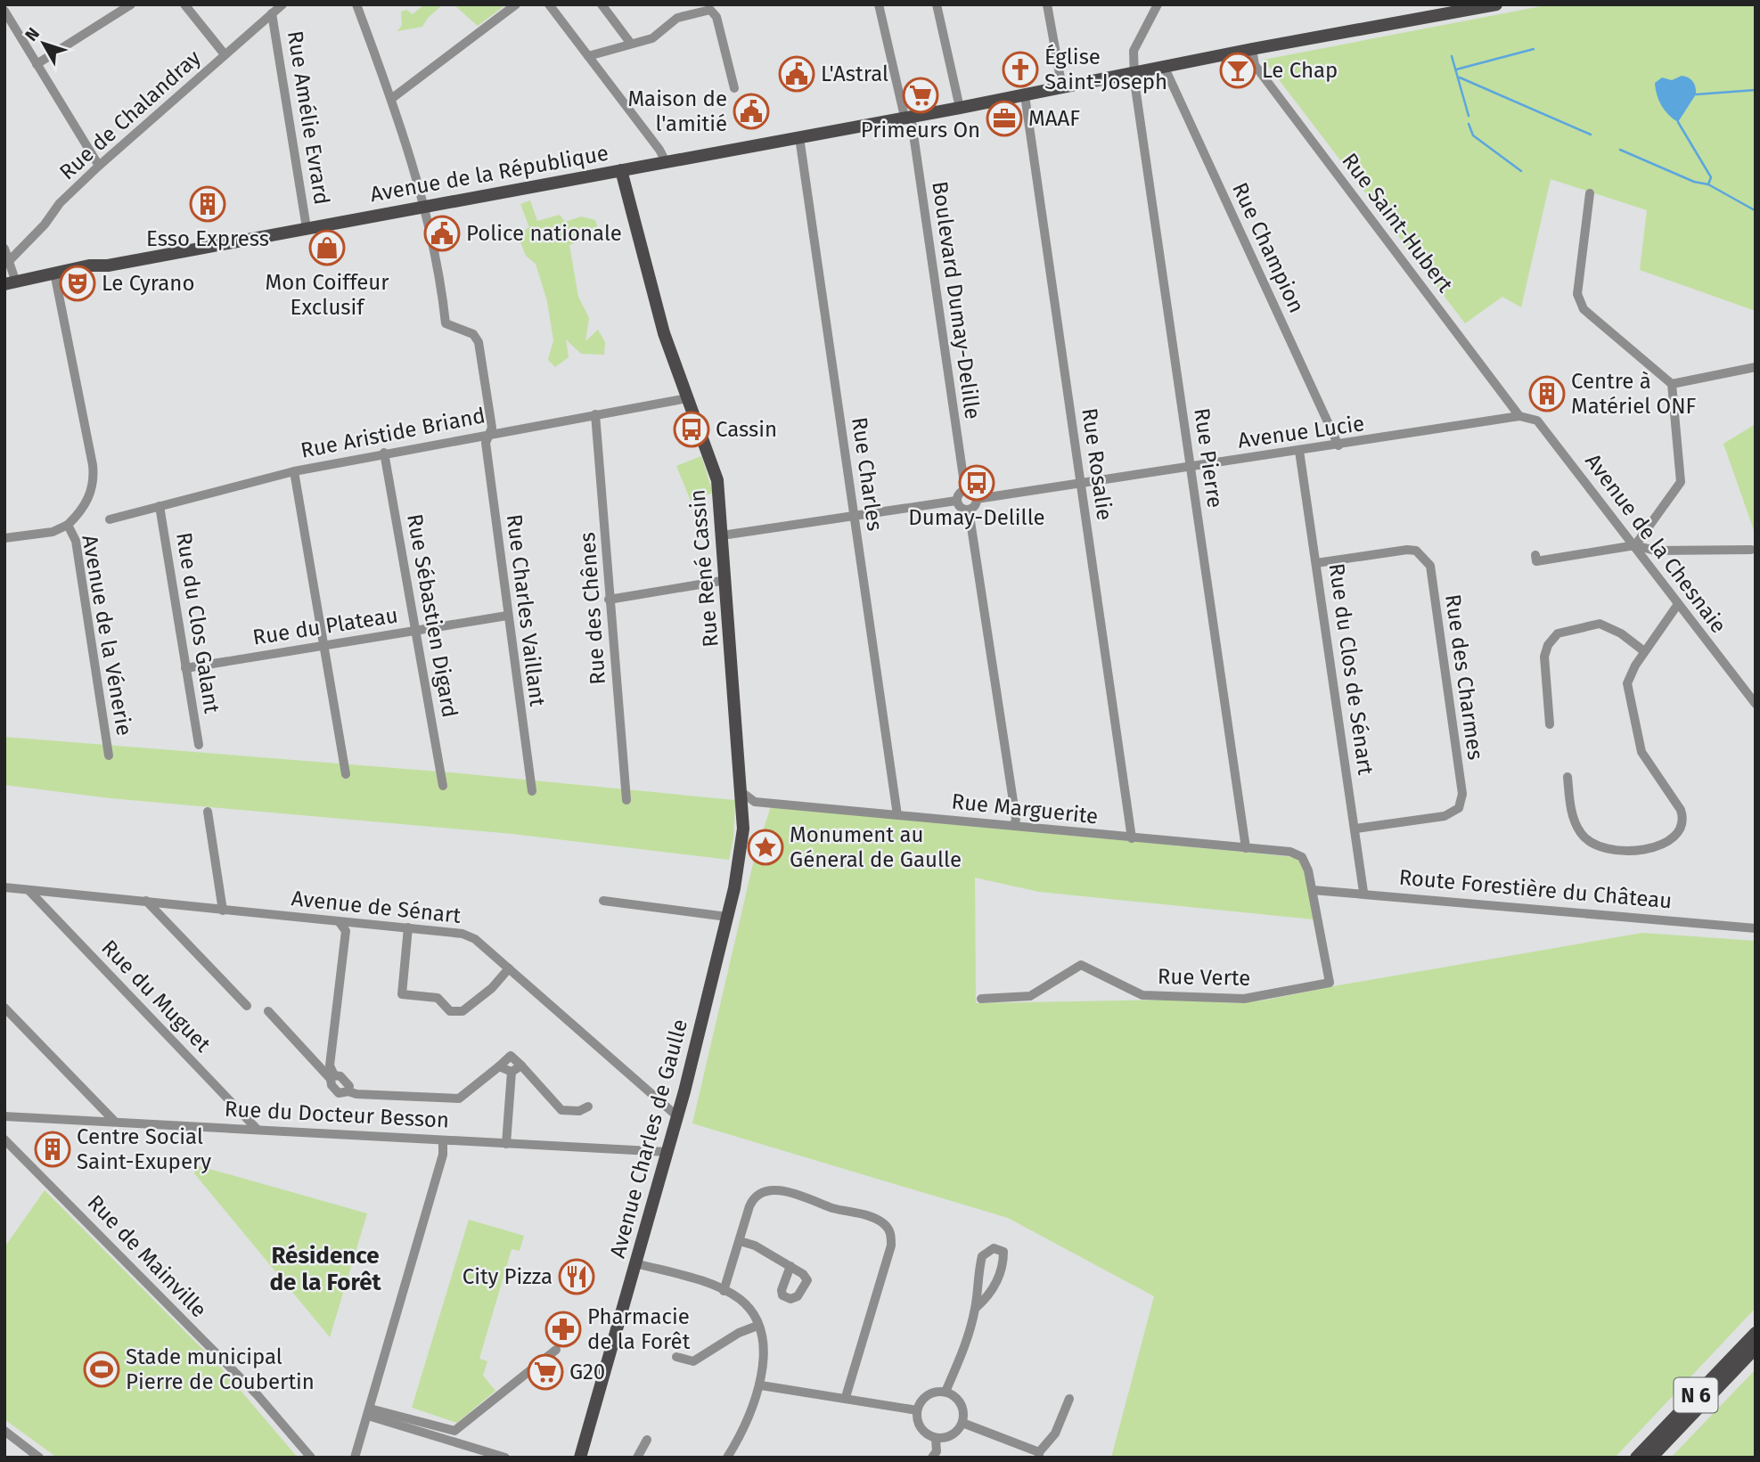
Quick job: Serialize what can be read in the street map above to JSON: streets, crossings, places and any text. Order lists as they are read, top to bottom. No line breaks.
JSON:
{"streets":{"main road":["Avenue de la République","Rue René Cassin","Avenue Charles de Gaulle","N 6"],"street":["Rue de Chalandray","Rue Amélie Evrard","Rue Saint-Hubert","Rue Champion","Boulevard Dumay-Delille","Avenue Lucie","Rue Aristide Briand","Rue Pierre","Rue Rosalie","Rue Charles","Avenue de la Chesnaie","Rue des Chênes","Rue Charles Vaillant","Rue Sébastien Digard","Rue du Clos Galant","Rue du Plateau","Avenue de la Vénerie","Rue du Clos de Sénart","Rue des Charmes","Rue Marguerite","Route Forestière du Château","Avenue de Sénart","Rue Verte","Rue du Muguet","Rue du Docteur Besson","Rue de Mainville"]},"crossings":[["Rue de Chalandray","Rue Amélie Evrard"],["Rue Amélie Evrard","Avenue de la République"],["Avenue de la République","Rue Saint-Hubert"],["Avenue de la République","Rue Champion"],["Avenue de la République","Boulevard Dumay-Delille"],["Avenue de la République","Rue Pierre"],["Avenue de la République","Rue Rosalie"],["Avenue de la République","Rue Charles"],["Avenue de la République","Rue René Cassin"],["Avenue de la République","Rue Charles Vaillant"],["Avenue de la République","Avenue de la Vénerie"],["Rue Saint-Hubert","Avenue Lucie"],["Rue Saint-Hubert","Avenue de la Chesnaie"],["Rue Champion","Avenue Lucie"],["Boulevard Dumay-Delille","Avenue Lucie"],["Avenue Lucie","Rue Pierre"],["Avenue Lucie","Rue Rosalie"],["Avenue Lucie","Avenue de la Chesnaie"],["Avenue Lucie","Rue du Clos de Sénart"],["Rue Aristide Briand","Rue René Cassin"],["Rue Aristide Briand","Rue des Chênes"],["Rue Aristide Briand","Rue Charles Vaillant"],["Rue Aristide Briand","Rue Sébastien Digard"],["Rue Aristide Briand","Rue du Clos Galant"],["Rue Pierre","Rue Marguerite"],["Rue Rosalie","Rue Marguerite"],["Rue Charles","Rue Marguerite"],["Rue René Cassin","Avenue Charles de Gaulle"],["Rue Charles Vaillant","Rue du Plateau"],["Rue Sébastien Digard","Rue du Plateau"],["Rue du Clos Galant","Rue du Plateau"],["Rue du Clos de Sénart","Rue des Charmes"],["Rue du Clos de Sénart","Route Forestière du Château"],["Rue Marguerite","Route Forestière du Château"],["Rue Marguerite","Rue Verte"],["Route Forestière du Château","Rue Verte"],["Avenue de Sénart","Rue du Muguet"],["Avenue de Sénart","Avenue Charles de Gaulle"],["Rue du Muguet","Rue du Docteur Besson"],["Rue du Docteur Besson","Avenue Charles de Gaulle"]],"districts":["Résidence de la Forêt"],"places":{"church":["Église Saint-Joseph"],"bar":["Le Chap"],"public building":["L'Astral","Maison de l'amitié","Police nationale"],"supermarket":["Primeurs On","G20"],"office":["MAAF"],"building":["Esso Express","Centre à Matériel ONF","Centre Social Saint-Exupery"],"shop":["Mon Coiffeur Exclusif"],"theatre":["Le Cyrano"],"bus stop":["Cassin","Dumay-Delille"],"place":["Monument au Géneral de Gaulle"],"restaurant":["City Pizza"],"pharmacy":["Pharmacie de la Forêt"],"sports":["Stade municipal Pierre de Coubertin"]},"north":"top left"}
